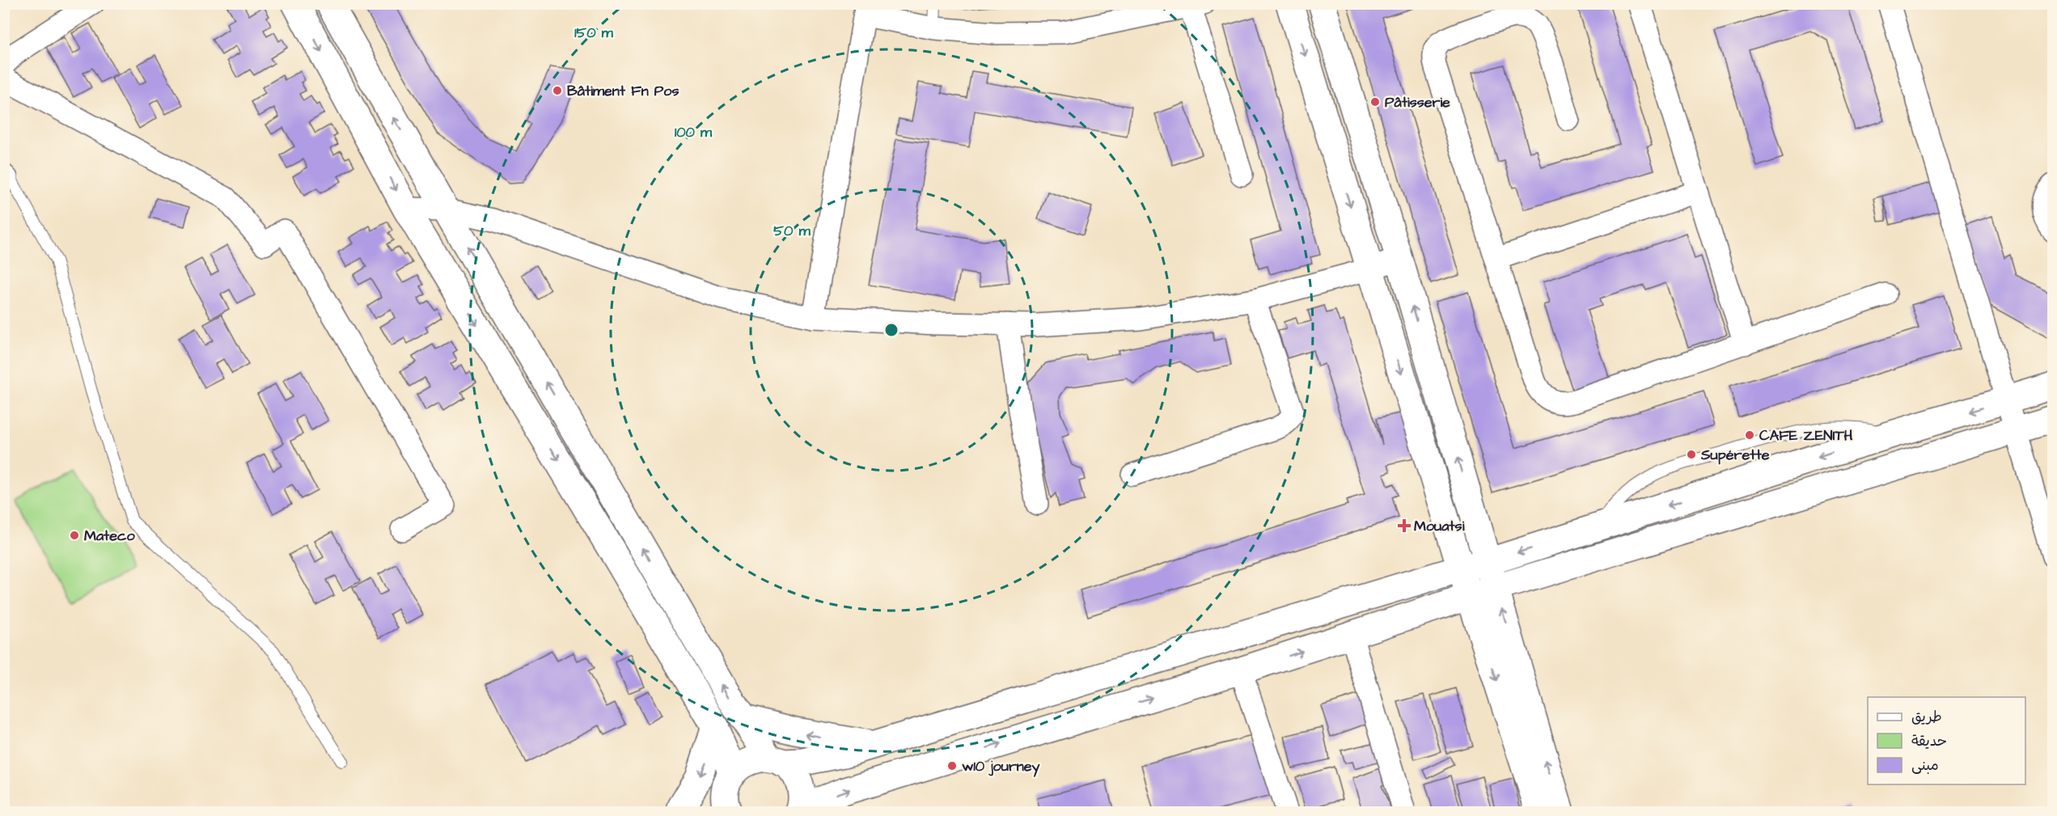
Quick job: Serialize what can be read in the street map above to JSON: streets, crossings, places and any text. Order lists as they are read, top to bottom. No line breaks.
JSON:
{"places":{"other":["Bâtiment Fn Pos","Pâtisserie","CAFE ZENITH","Supérette","Mateco","w10 journey"],"health":["Mouatsi"]},"legend":["طريق","حديقة","مبنى"],"rings":["150 m","100 m","50 m"]}
